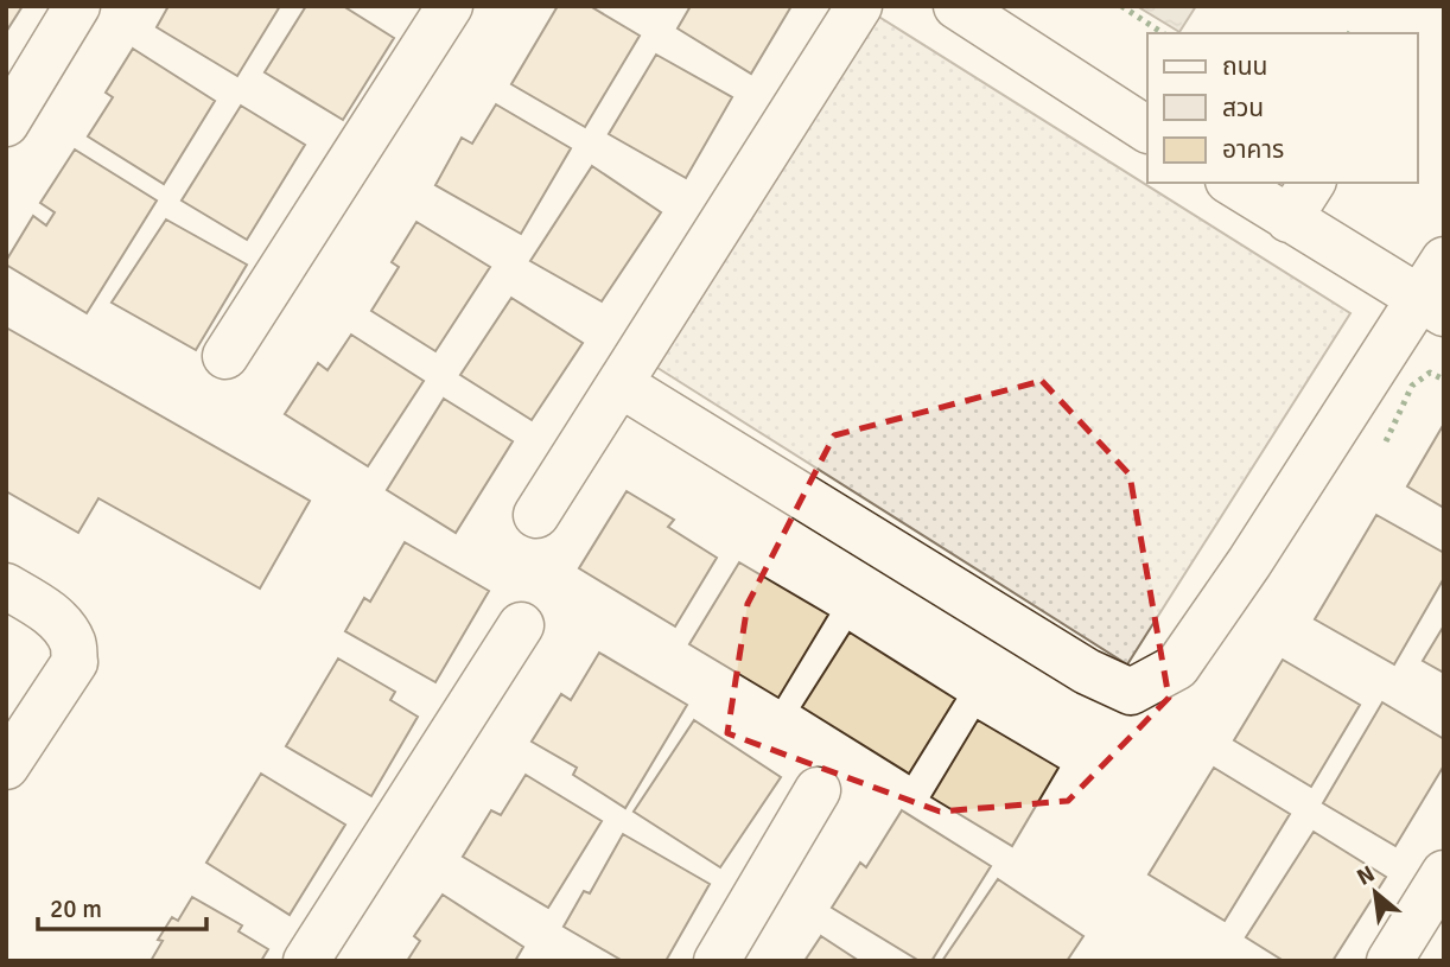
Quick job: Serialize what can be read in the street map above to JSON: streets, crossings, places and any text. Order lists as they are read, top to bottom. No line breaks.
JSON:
{"legend":["ถนน","สวน","อาคาร"],"scale_bar":"20 m","north":"top left"}
